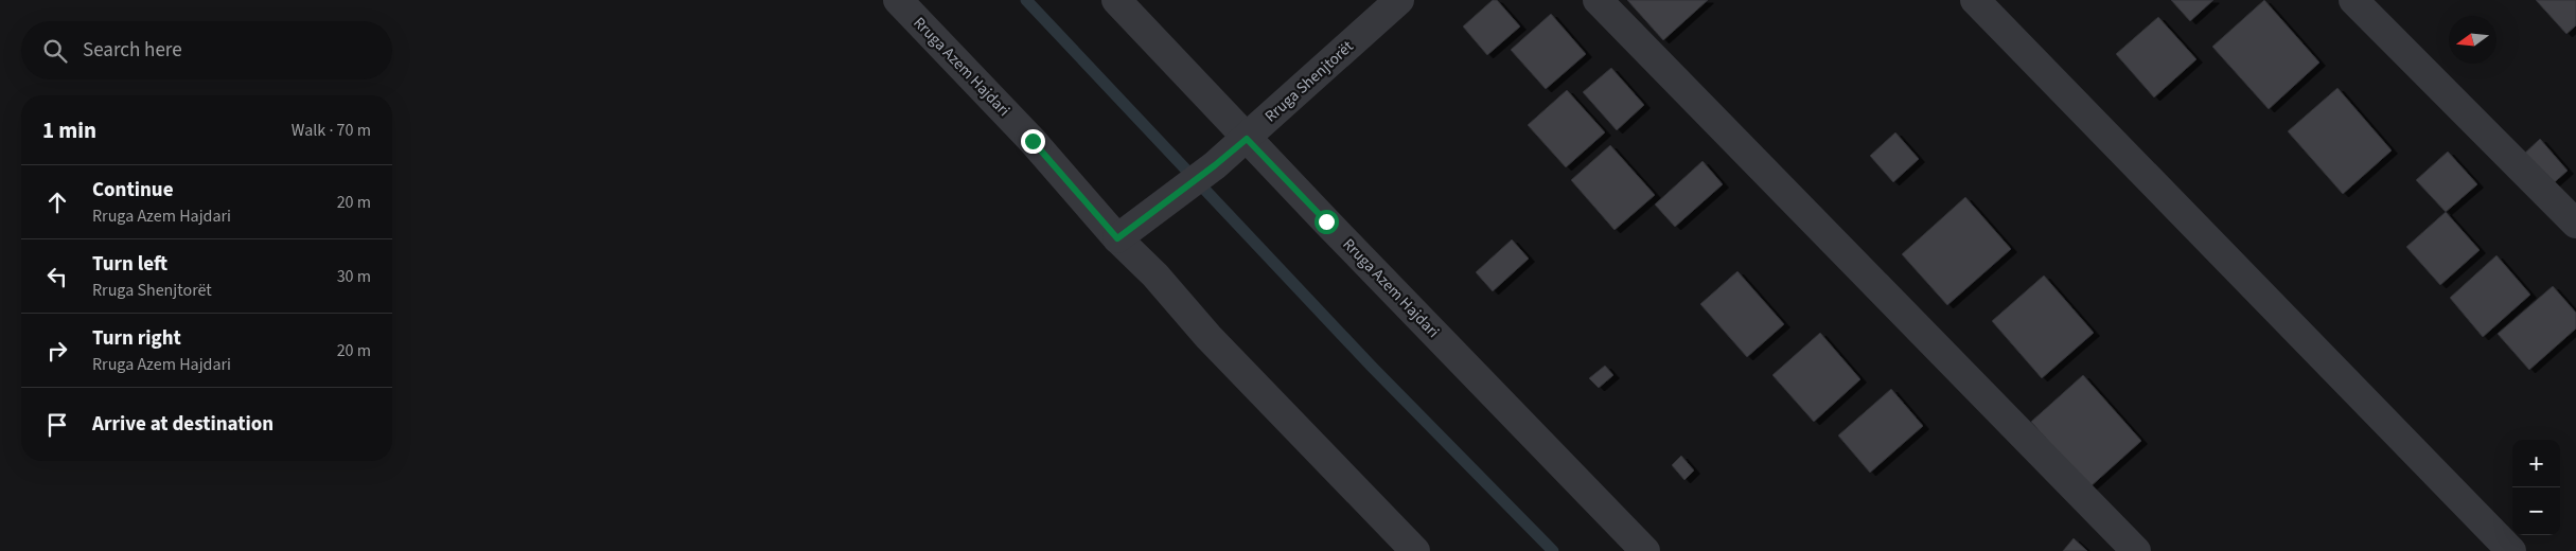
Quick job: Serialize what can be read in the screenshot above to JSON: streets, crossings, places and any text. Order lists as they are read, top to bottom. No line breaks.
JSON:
{"streets":{"street":["Rruga Azem Hajdari","Rruga Shenjtorët"]},"crossings":[["Rruga Azem Hajdari","Rruga Shenjtorët"]],"north":"left","page":{"search":"Search here","heading":["1 min","Walk · 70 m"],"list":[["Continue","Rruga Azem Hajdari","20 m"],["Turn left","Rruga Shenjtorët","30 m"],["Turn right","Rruga Azem Hajdari","20 m"],"Arrive at destination"],"map_buttons":["+","−"]}}
